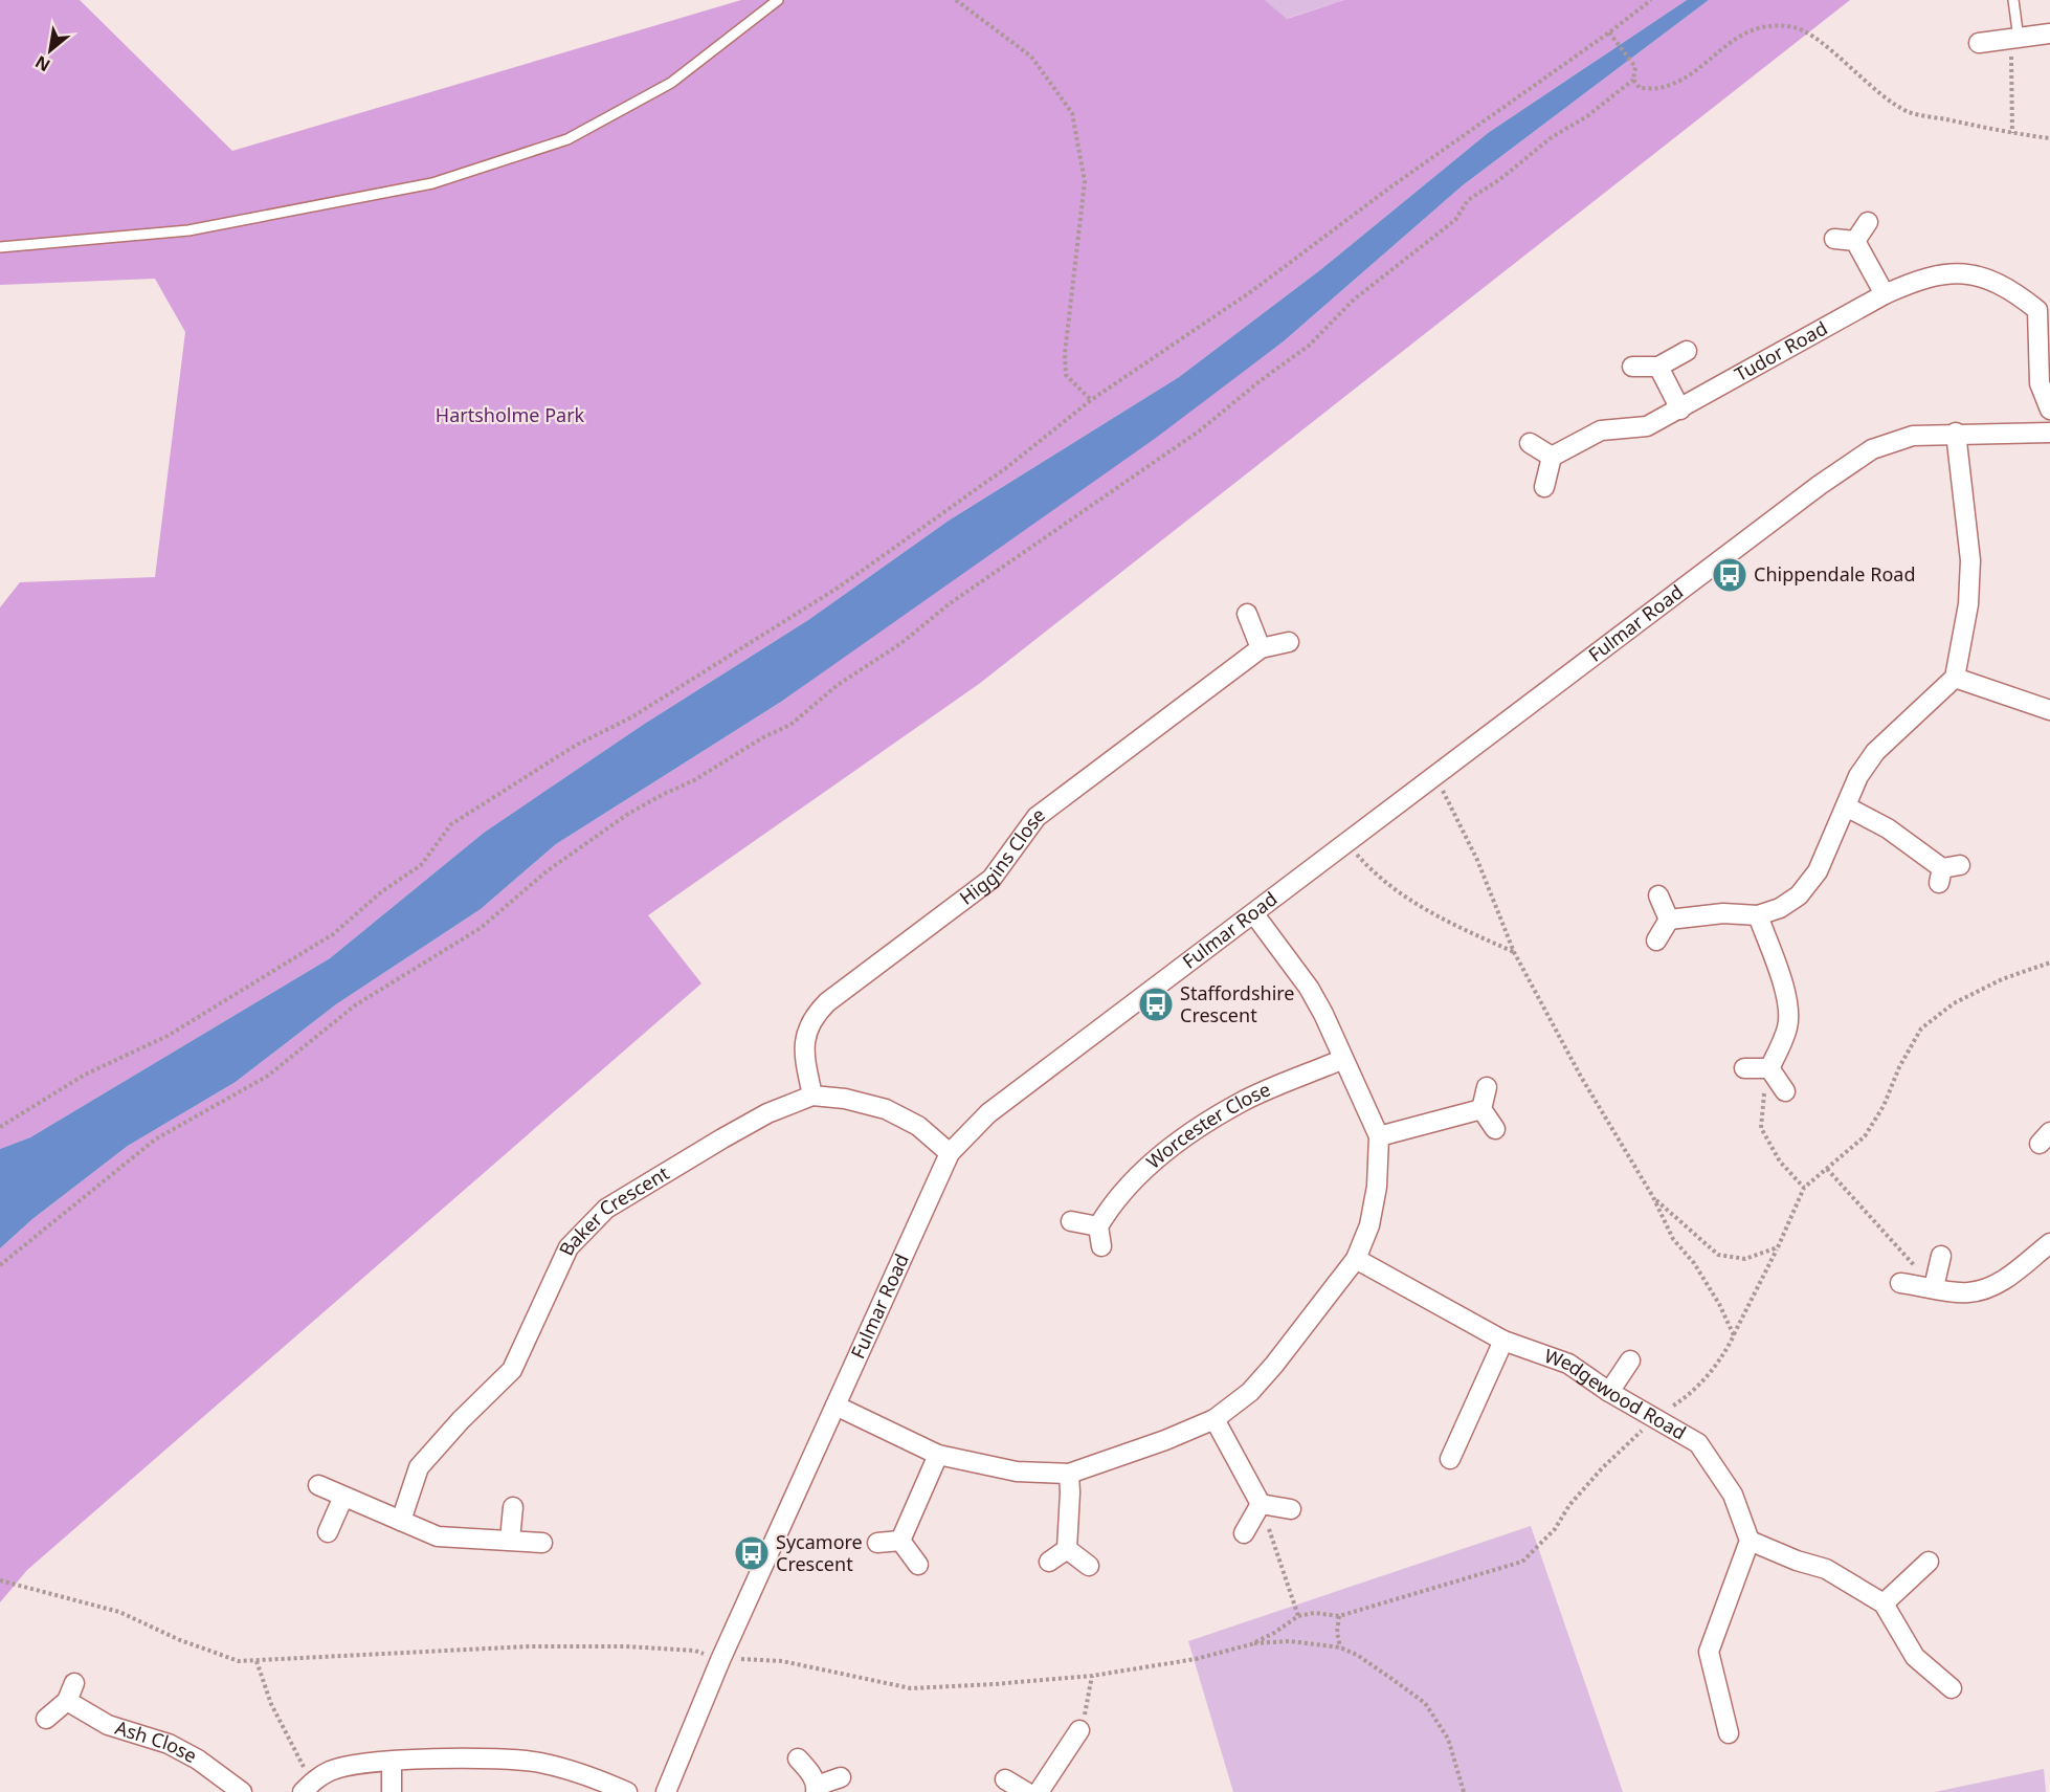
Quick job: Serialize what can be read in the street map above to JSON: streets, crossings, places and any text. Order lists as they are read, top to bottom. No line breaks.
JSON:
{"streets":{"street":["Tudor Road","Fulmar Road","Higgins Close","Worcester Close","Baker Crescent","Wedgewood Road","Ash Close"]},"crossings":[["Fulmar Road","Baker Crescent"],["Higgins Close","Baker Crescent"]],"parks":["Hartsholme Park"],"places":{"bus stop":["Chippendale Road","Staffordshire Crescent","Sycamore Crescent"]},"north":"bottom left"}
